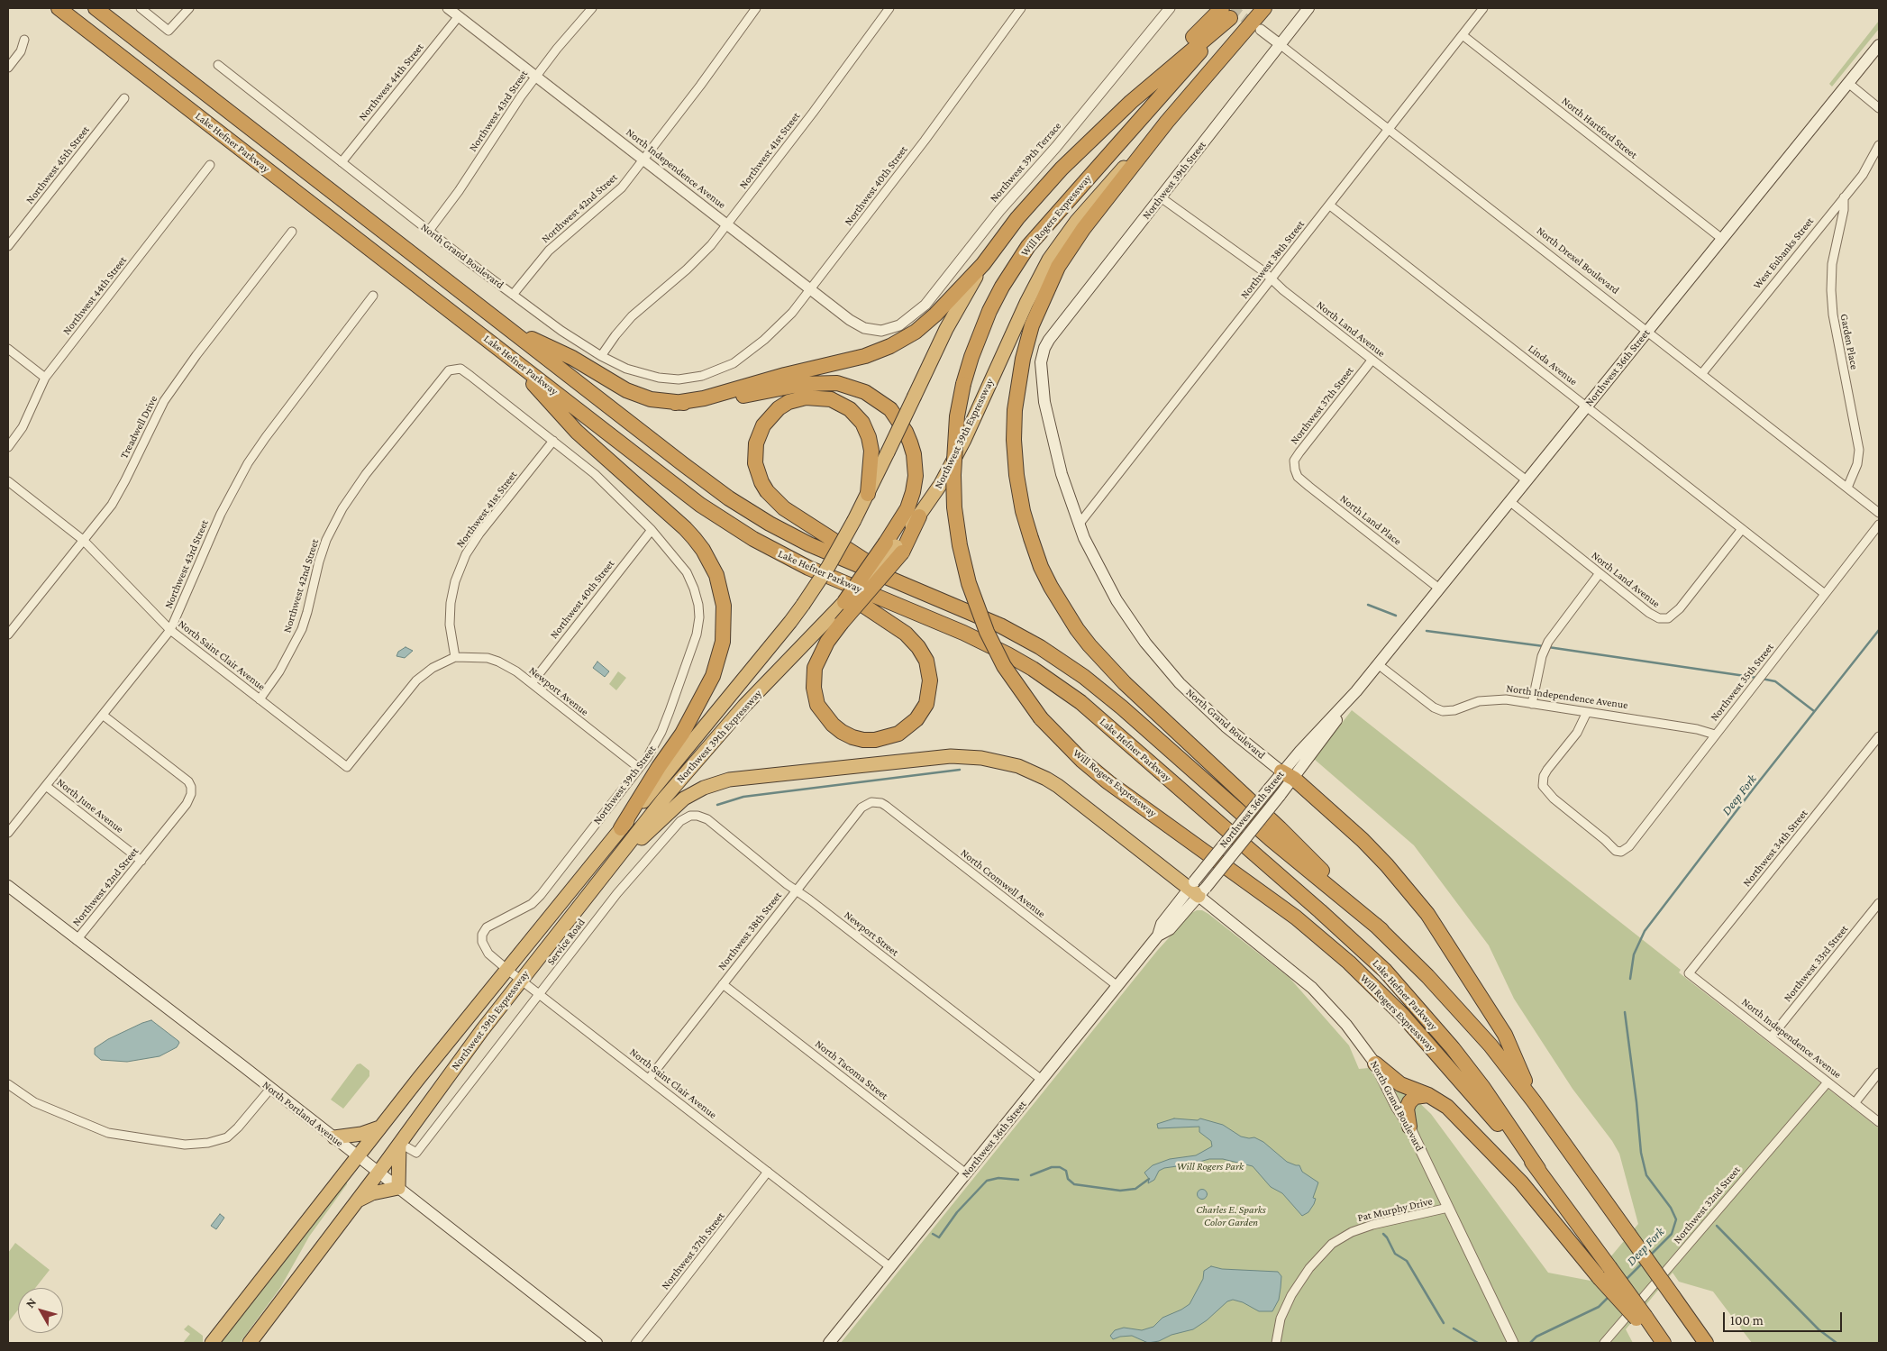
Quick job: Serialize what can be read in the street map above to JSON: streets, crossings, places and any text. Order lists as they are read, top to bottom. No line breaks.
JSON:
{"streets":{"highway":["Lake Hefner Parkway","Will Rogers Expressway","Northwest 39th Expressway"],"main road":["Northwest 39th Street","North Grand Boulevard","Northwest 36th Street","North Portland Avenue"],"street":["Northwest 44th Street","Northwest 43rd Street","North Hartford Street","Northwest 41st Street","Northwest 39th Terrace","Northwest 45th Street","North Independence Avenue","Northwest 40th Street","Northwest 42nd Street","West Eubanks Street","Northwest 38th Street","North Drexel Boulevard","North Land Avenue","Garden Place","Linda Avenue","Northwest 37th Street","Treadwell Drive","North Land Place","North Saint Clair Avenue","Northwest 35th Street","Newport Avenue","North June Avenue","Northwest 34th Street","North Cromwell Avenue","Newport Street","Service Road","Northwest 33rd Street","North Tacoma Street","Northwest 32nd Street","Pat Murphy Drive"]},"crossings":[["Northwest 44th Street","North Independence Avenue"],["Northwest 44th Street","North Grand Boulevard"],["Northwest 43rd Street","North Independence Avenue"],["Northwest 43rd Street","Northwest 42nd Street"],["Northwest 43rd Street","North Grand Boulevard"],["Northwest 43rd Street","North Saint Clair Avenue"],["Northwest 43rd Street","North June Avenue"],["North Hartford Street","Northwest 38th Street"],["North Hartford Street","Northwest 36th Street"],["Lake Hefner Parkway","Will Rogers Expressway"],["Northwest 41st Street","North Independence Avenue"],["Northwest 41st Street","Northwest 42nd Street"],["Northwest 41st Street","North Grand Boulevard"],["Northwest 41st Street","North Saint Clair Avenue"],["Northwest 41st Street","Newport Avenue"],["Northwest 39th Terrace","North Independence Avenue"],["North Independence Avenue","Northwest 40th Street"],["North Independence Avenue","Northwest 42nd Street"],["North Independence Avenue","Northwest 36th Street"],["North Independence Avenue","Northwest 35th Street"],["North Independence Avenue","Northwest 34th Street"],["North Independence Avenue","Northwest 33rd Street"],["North Independence Avenue","Northwest 32nd Street"],["Northwest 39th Street","Northwest 40th Street"],["Northwest 39th Street","North Grand Boulevard"],["Northwest 39th Street","North Drexel Boulevard"],["Northwest 39th Street","North Land Avenue"],["Northwest 39th Street","North Saint Clair Avenue"],["Northwest 39th Street","Newport Avenue"],["Northwest 40th Street","North Grand Boulevard"],["Northwest 40th Street","Newport Avenue"],["Northwest 42nd Street","North Grand Boulevard"],["Northwest 42nd Street","North Saint Clair Avenue"],["Northwest 42nd Street","North June Avenue"],["Northwest 42nd Street","North Portland Avenue"],["West Eubanks Street","North Drexel Boulevard"],["West Eubanks Street","Garden Place"],["North Grand Boulevard","Northwest 38th Street"],["North Grand Boulevard","Northwest 36th Street"],["North Grand Boulevard","Pat Murphy Drive"],["Northwest 38th Street","North Drexel Boulevard"],["Northwest 38th Street","North Land Avenue"],["Northwest 38th Street","Linda Avenue"],["Northwest 38th Street","North Saint Clair Avenue"],["Northwest 38th Street","North Cromwell Avenue"],["Northwest 38th Street","Newport Street"],["Northwest 38th Street","North Tacoma Street"],["North Drexel Boulevard","Garden Place"],["North Drexel Boulevard","Northwest 36th Street"],["North Land Avenue","Linda Avenue"],["North Land Avenue","Northwest 36th Street"],["North Land Avenue","Northwest 37th Street"],["Linda Avenue","Northwest 36th Street"],["Linda Avenue","Northwest 35th Street"],["Northwest 36th Street","North Land Place"],["Northwest 36th Street","North Saint Clair Avenue"],["Northwest 36th Street","North Cromwell Avenue"],["Northwest 36th Street","Newport Street"],["Northwest 36th Street","North Tacoma Street"],["Northwest 37th Street","North Land Place"],["Northwest 37th Street","North Saint Clair Avenue"],["Treadwell Drive","North Saint Clair Avenue"],["Northwest 39th Expressway","North Saint Clair Avenue"],["Northwest 39th Expressway","Service Road"],["Northwest 39th Expressway","North Portland Avenue"],["North Saint Clair Avenue","Newport Avenue"],["North Saint Clair Avenue","Service Road"],["Newport Street","Service Road"]],"water":["Deep Fork"],"parks":["Will Rogers Park","Charles E. Sparks Color Garden"],"scale_bar":"100 m","north":"top left"}
